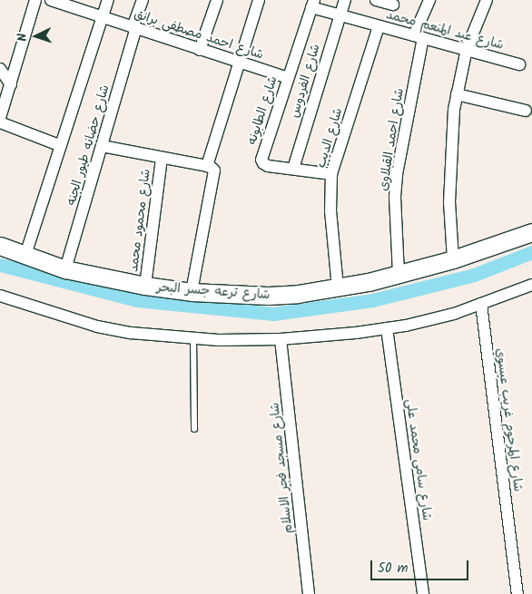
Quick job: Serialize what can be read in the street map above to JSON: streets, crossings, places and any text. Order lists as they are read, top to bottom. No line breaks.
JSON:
{"streets":{"street":["شارع عبد المنعم محمد","شارع احمد مصطفى برانق","شارع الفردوس","شارع الطابونه","شارع الديب","شارع احمد القبلاوى","شارع حضانه طيور الجنه","شارع محمود محمد","شارع ترعه جسر البحر","شارع المرحوم غريب عيسوي","شارع سامى محمد على","شارع مسجد فجر الاسلام"]},"crossings":[["شارع عبد المنعم محمد","شارع الفردوس"],["شارع عبد المنعم محمد","شارع الطابونه"],["شارع عبد المنعم محمد","شارع الديب"],["شارع عبد المنعم محمد","شارع احمد القبلاوى"],["شارع احمد مصطفى برانق","شارع الطابونه"],["شارع احمد مصطفى برانق","شارع حضانه طيور الجنه"],["شارع الفردوس","شارع الطابونه"],["شارع الطابونه","شارع الديب"],["شارع الديب","شارع ترعه جسر البحر"],["شارع احمد القبلاوى","شارع ترعه جسر البحر"],["شارع حضانه طيور الجنه","شارع ترعه جسر البحر"],["شارع محمود محمد","شارع ترعه جسر البحر"]],"scale_bar":"50 m","north":"left"}
